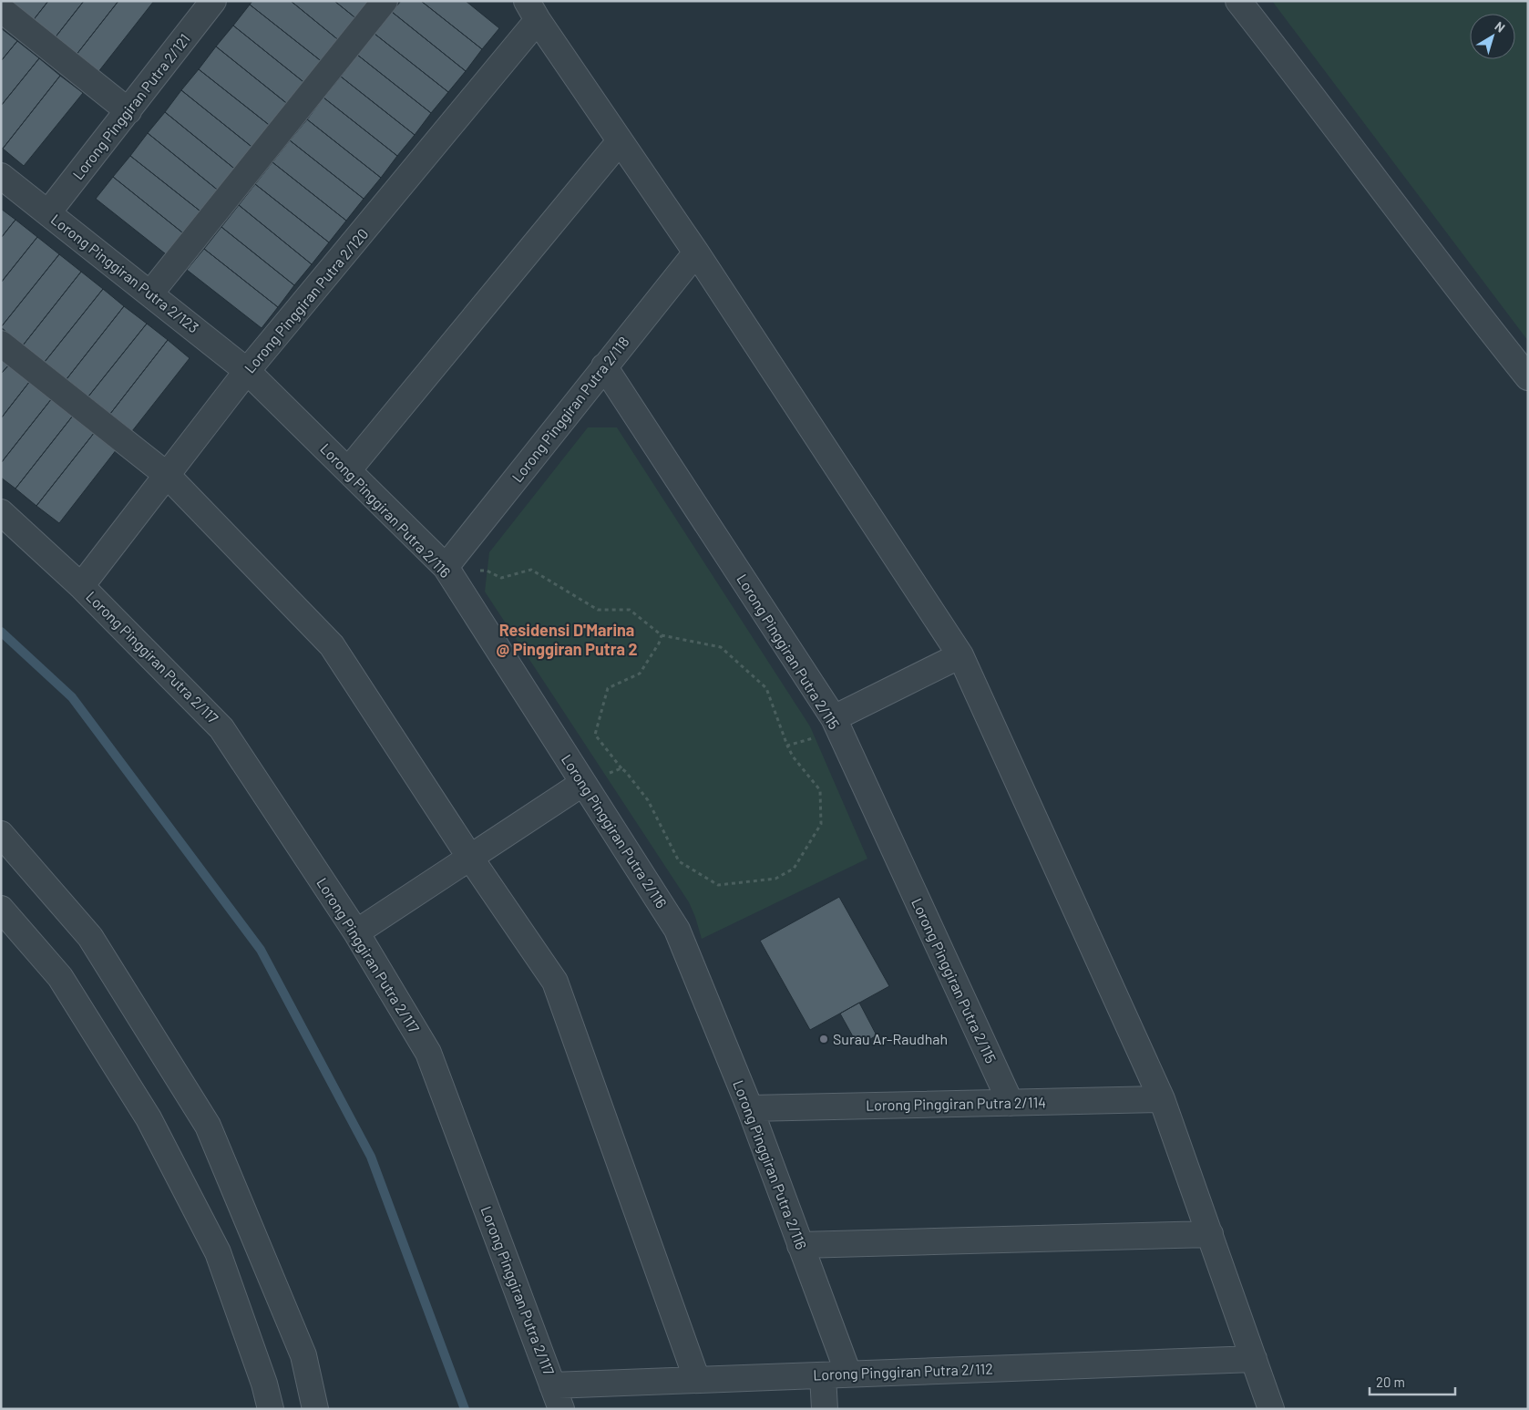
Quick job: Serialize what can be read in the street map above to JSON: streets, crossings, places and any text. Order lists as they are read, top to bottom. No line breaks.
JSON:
{"streets":{"street":["Lorong Pinggiran Putra 2/121","Lorong Pinggiran Putra 2/123","Lorong Pinggiran Putra 2/120","Lorong Pinggiran Putra 2/118","Lorong Pinggiran Putra 2/116","Lorong Pinggiran Putra 2/115","Lorong Pinggiran Putra 2/117","Lorong Pinggiran Putra 2/114","Lorong Pinggiran Putra 2/112"]},"crossings":[["Lorong Pinggiran Putra 2/121","Lorong Pinggiran Putra 2/123"],["Lorong Pinggiran Putra 2/123","Lorong Pinggiran Putra 2/120"],["Lorong Pinggiran Putra 2/123","Lorong Pinggiran Putra 2/116"],["Lorong Pinggiran Putra 2/120","Lorong Pinggiran Putra 2/116"],["Lorong Pinggiran Putra 2/120","Lorong Pinggiran Putra 2/117"],["Lorong Pinggiran Putra 2/118","Lorong Pinggiran Putra 2/116"],["Lorong Pinggiran Putra 2/118","Lorong Pinggiran Putra 2/115"],["Lorong Pinggiran Putra 2/116","Lorong Pinggiran Putra 2/114"],["Lorong Pinggiran Putra 2/116","Lorong Pinggiran Putra 2/112"],["Lorong Pinggiran Putra 2/115","Lorong Pinggiran Putra 2/114"],["Lorong Pinggiran Putra 2/117","Lorong Pinggiran Putra 2/112"]],"districts":["Residensi D'Marina @ Pinggiran Putra 2"],"places":["Surau Ar-Raudhah"],"scale_bar":"20 m","north":"top right"}
